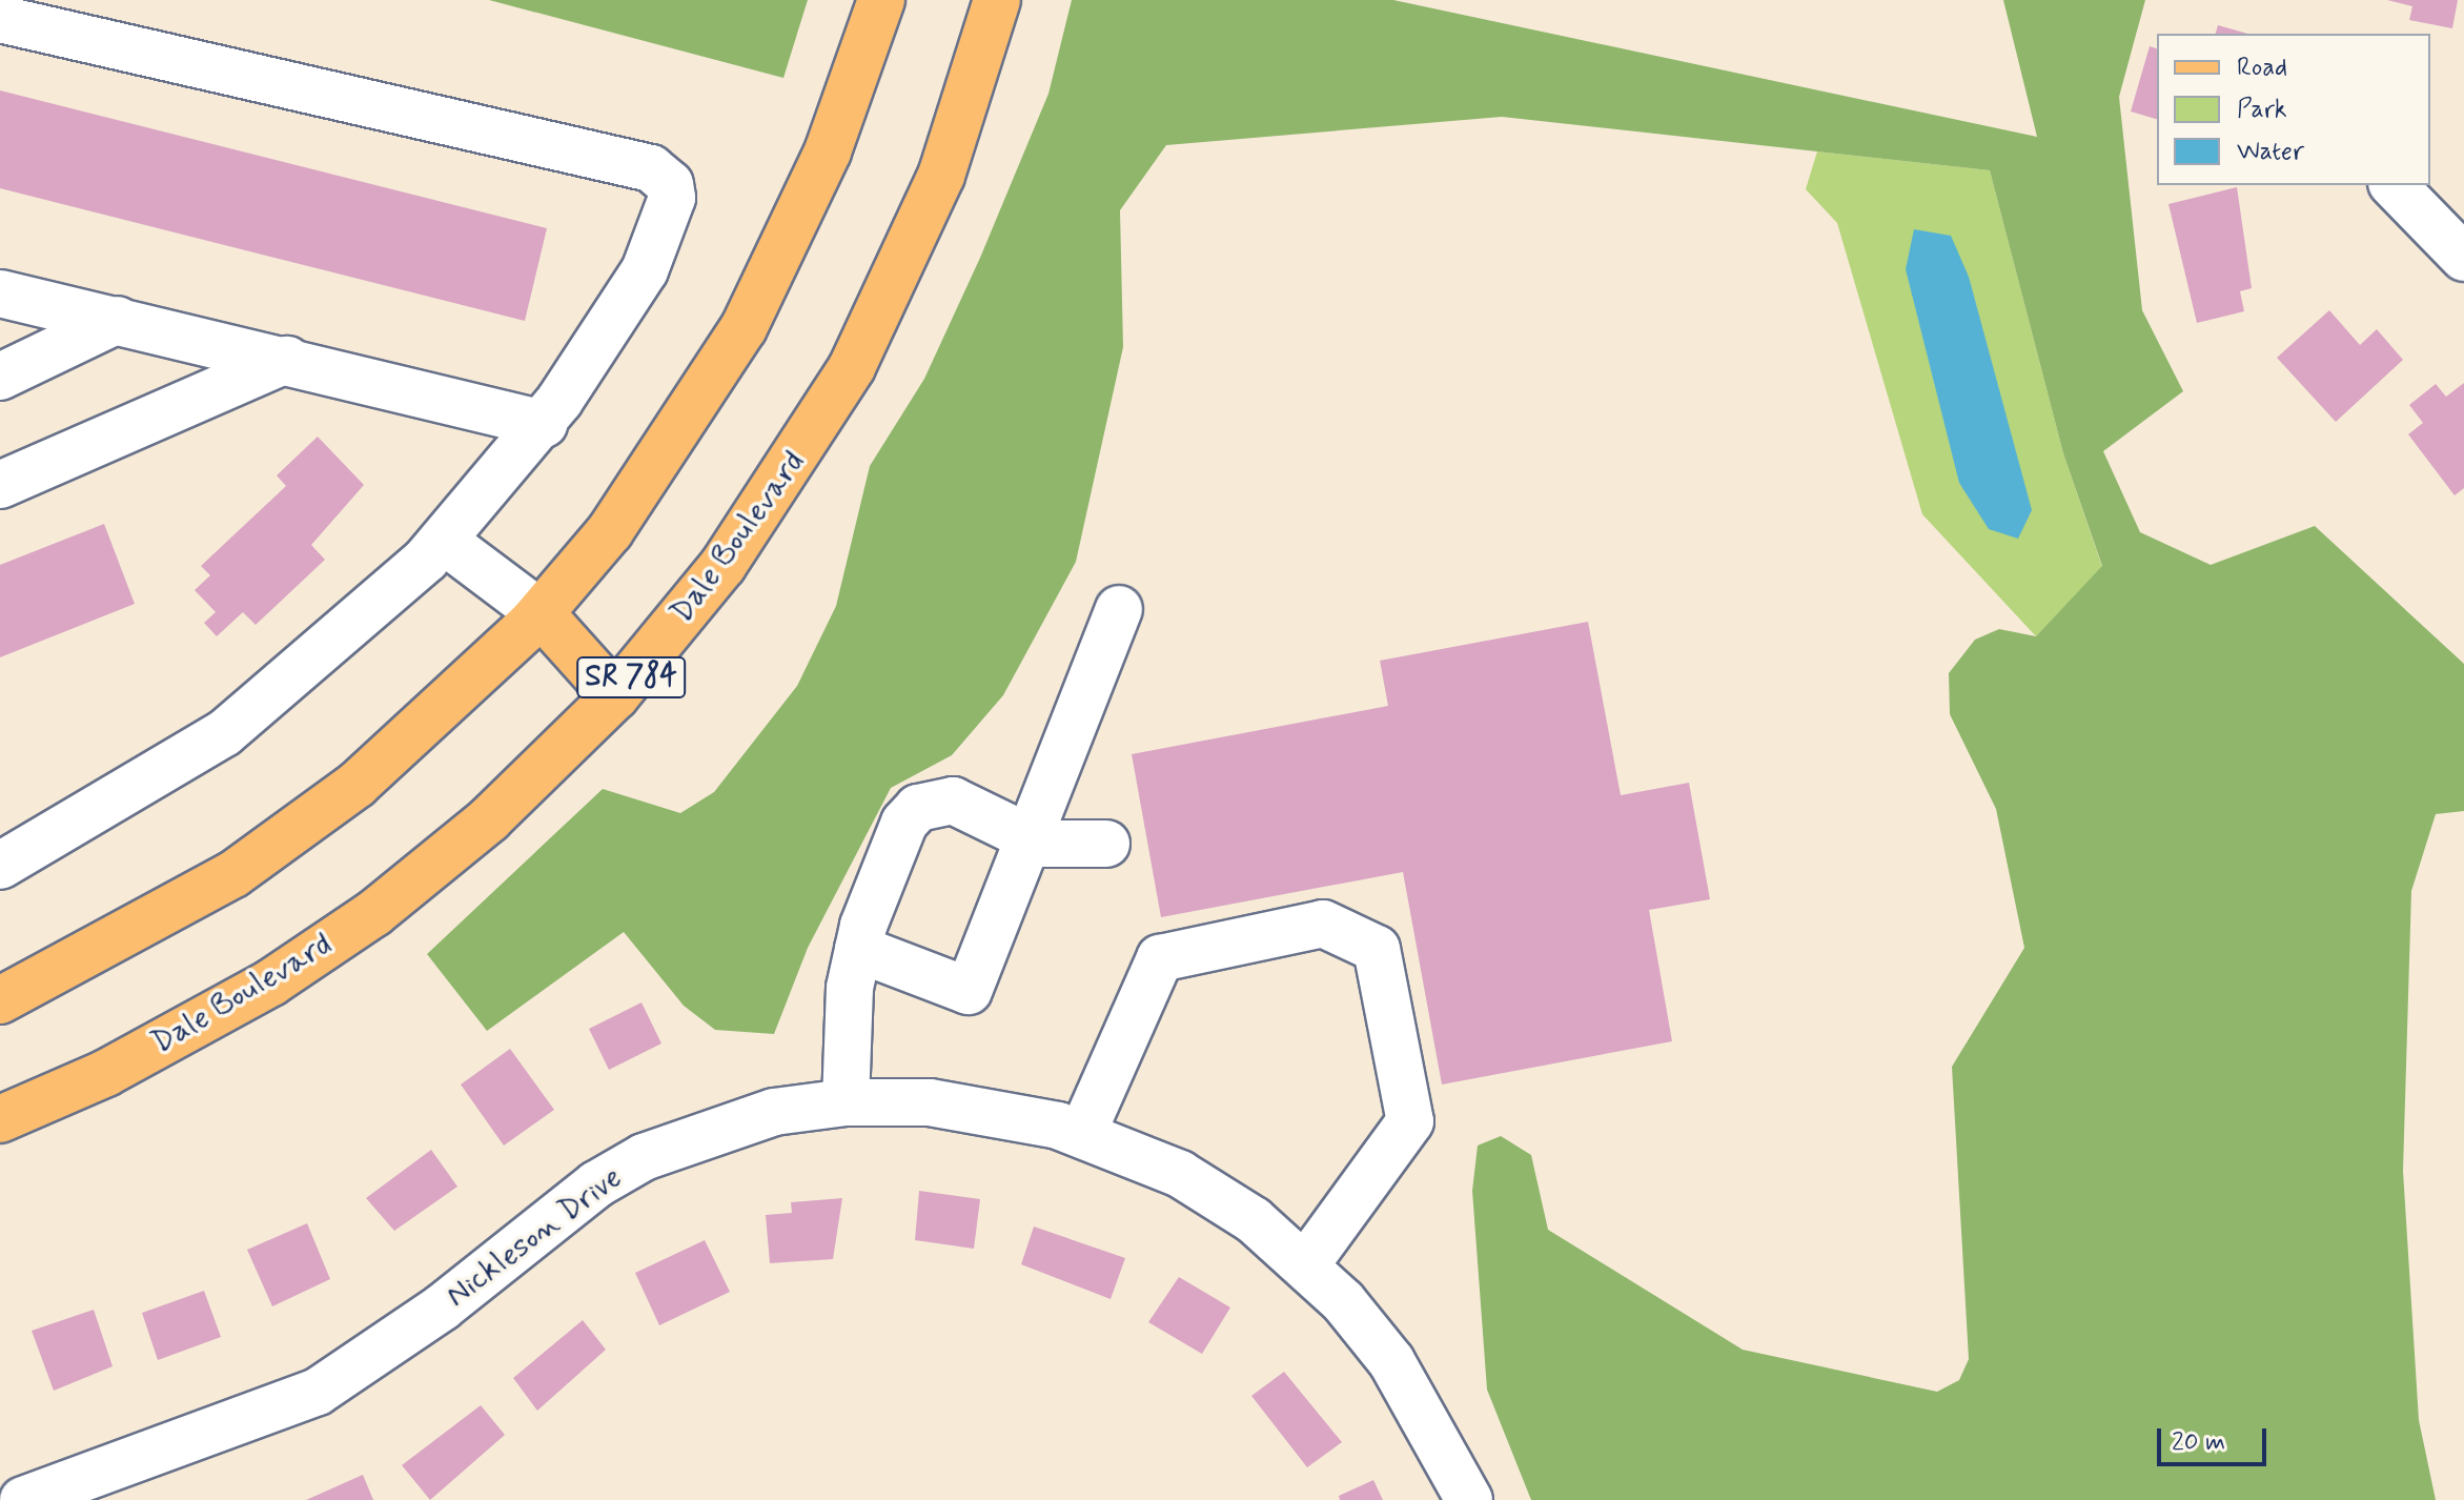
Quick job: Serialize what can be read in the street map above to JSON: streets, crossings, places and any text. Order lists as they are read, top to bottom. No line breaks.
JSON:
{"streets":{"main road":["Dale Boulevard","SR 784"],"street":["Nickleson Drive"]},"legend":["Road","Park","Water"],"scale_bar":"20 m"}
